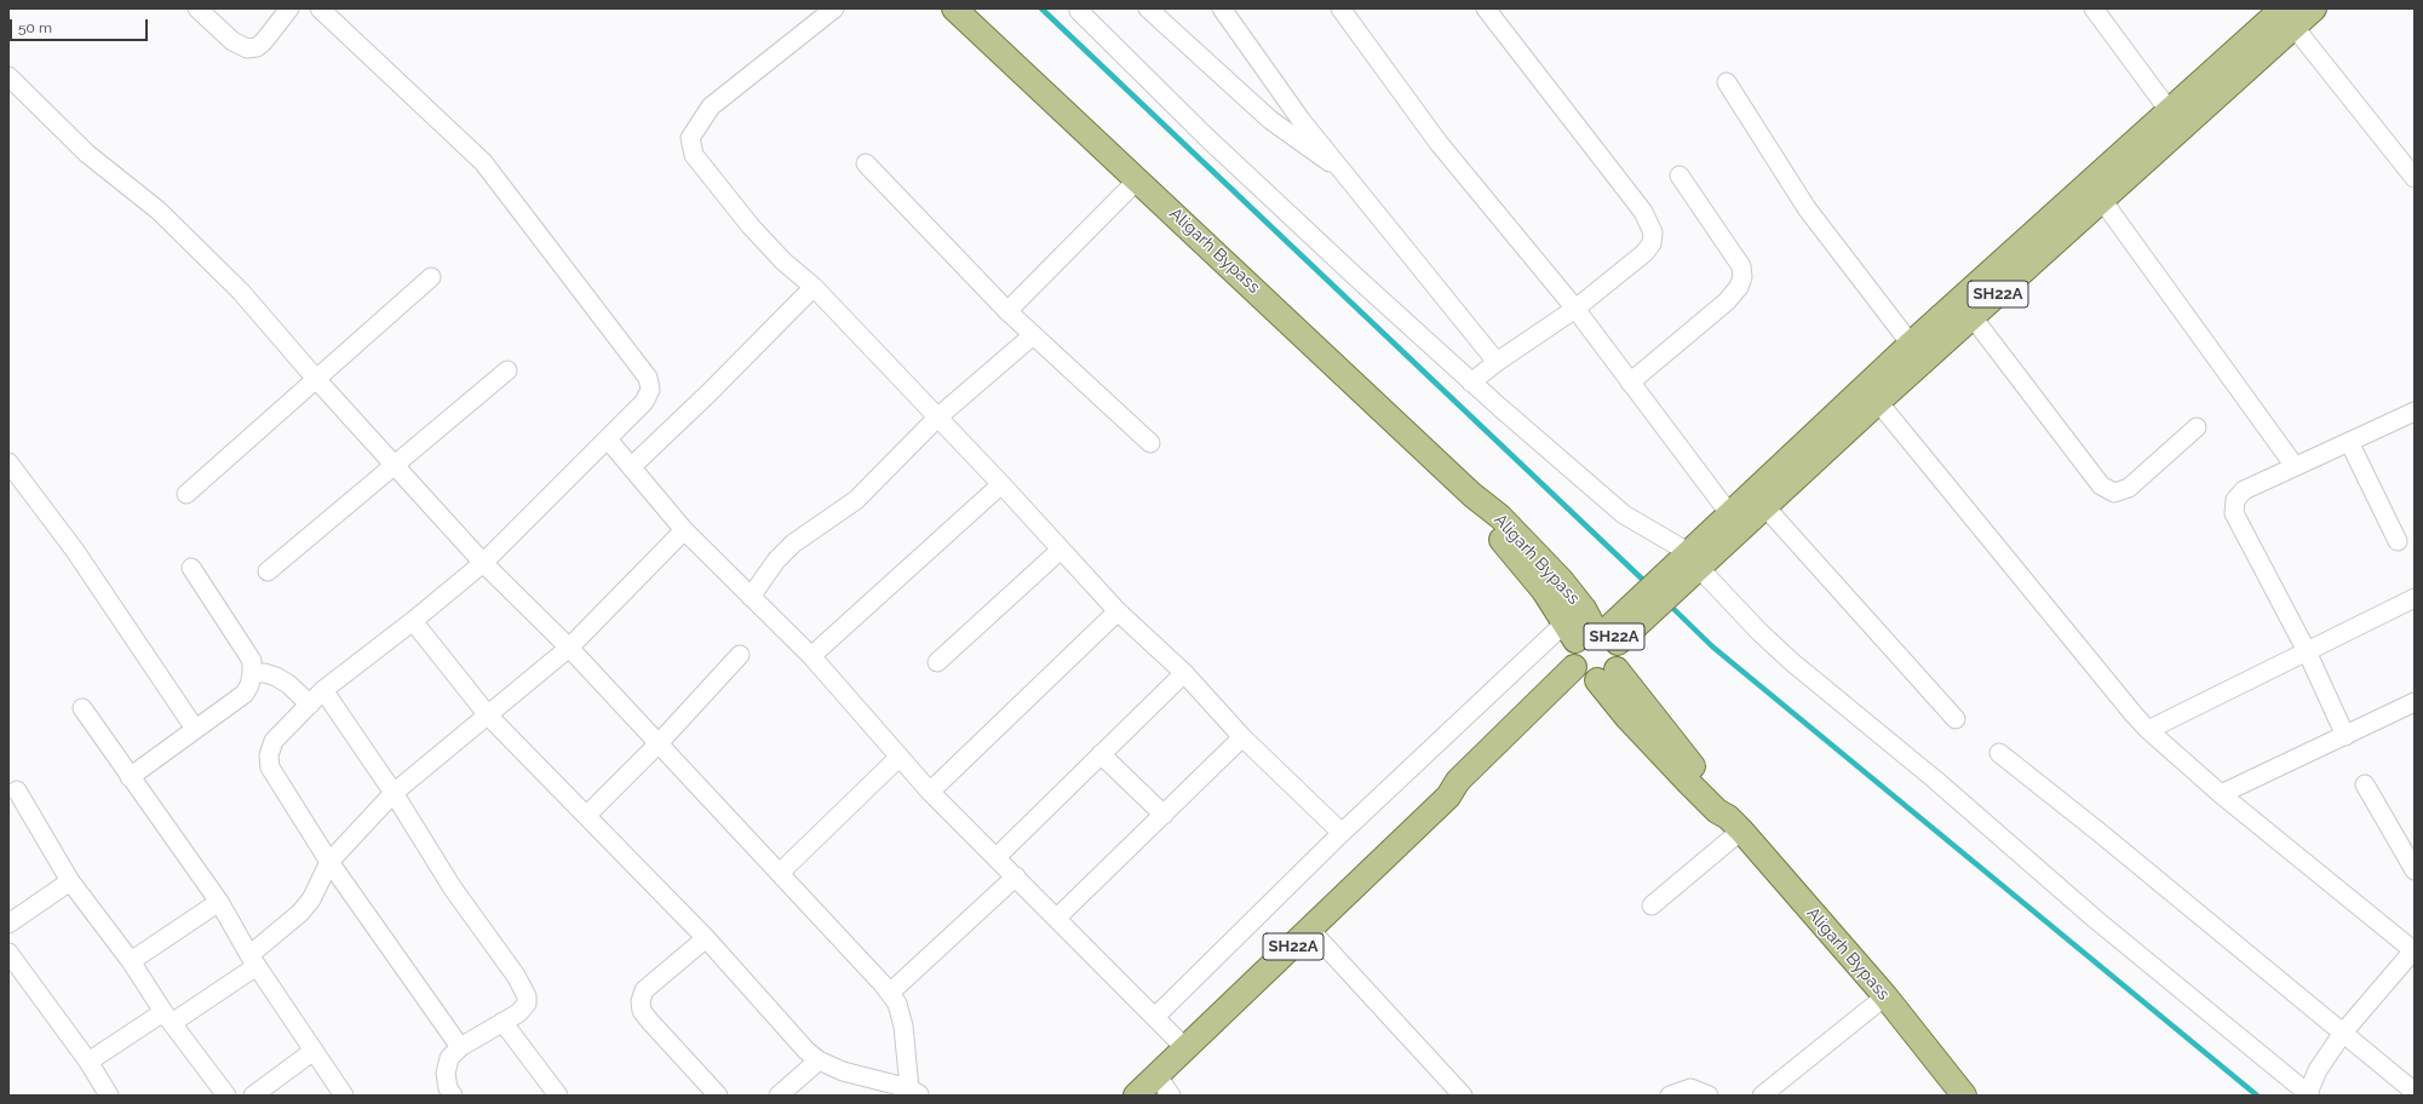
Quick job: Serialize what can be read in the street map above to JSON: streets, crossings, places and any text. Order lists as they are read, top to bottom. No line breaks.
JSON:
{"streets":{"main road":["Aligarh Bypass","SH22A"]},"crossings":[["Aligarh Bypass","SH22A"]],"scale_bar":"50 m"}
